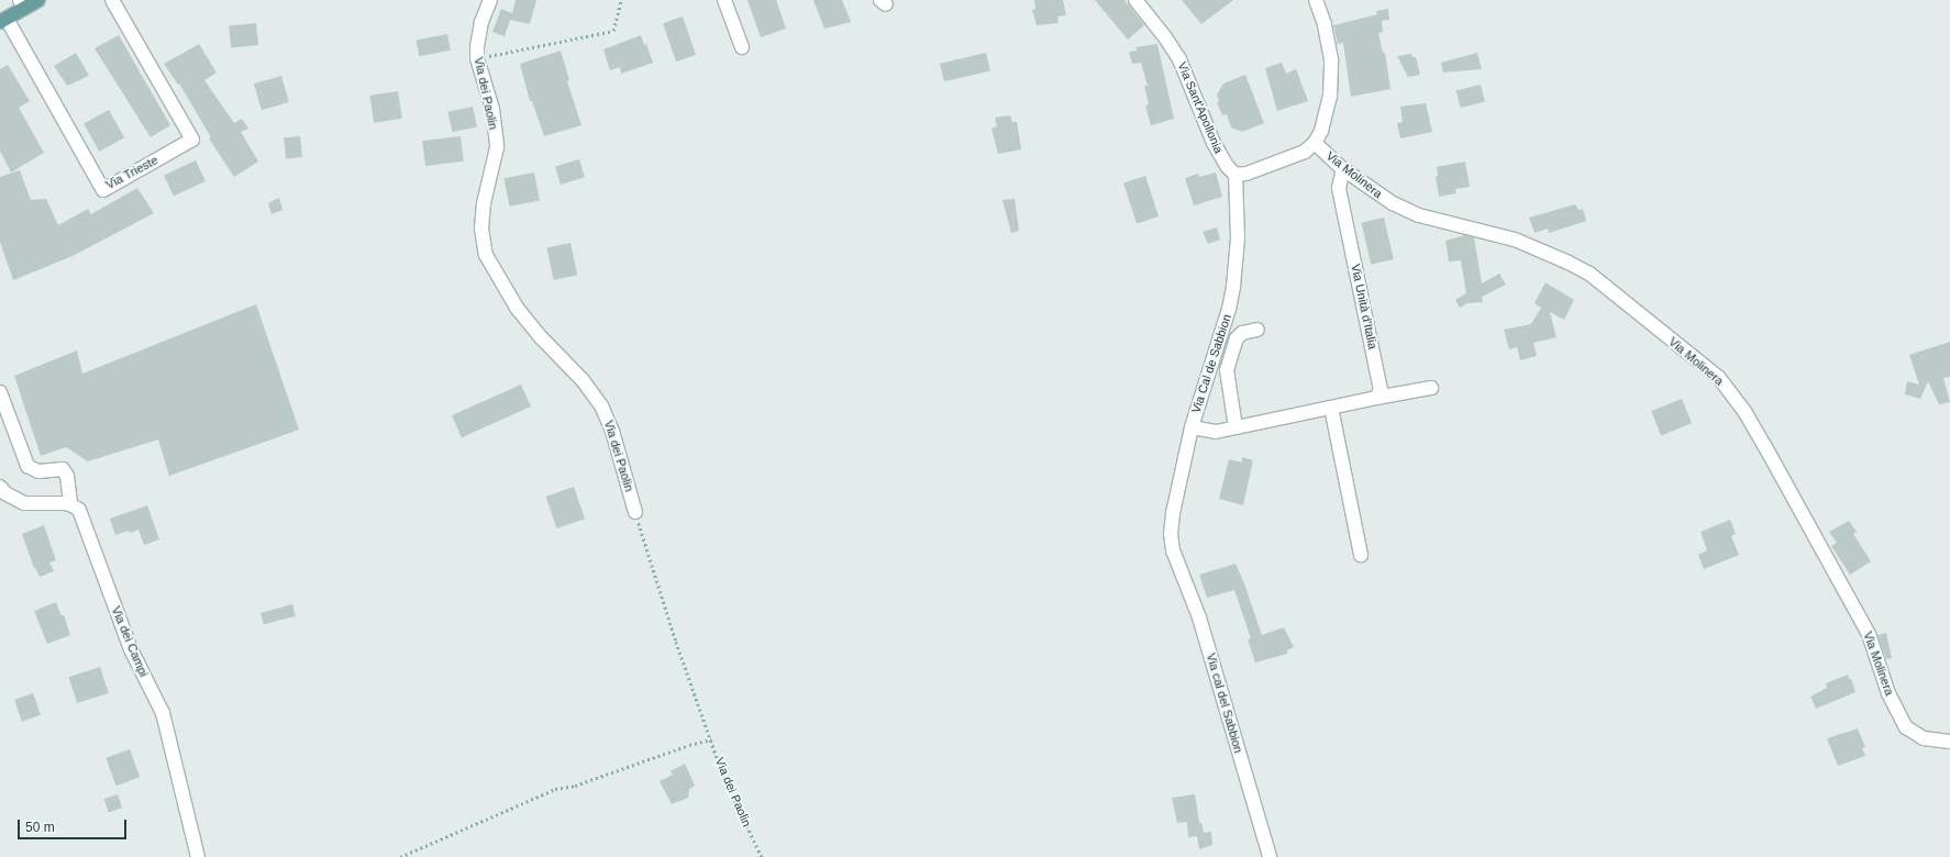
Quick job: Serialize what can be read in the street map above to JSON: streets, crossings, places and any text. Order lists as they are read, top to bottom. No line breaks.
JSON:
{"streets":{"street":["Via dei Paolin","Via Sant'Apollonia","Via Trieste","Via Molinera","Via Unità d'Italia","Via Cal de Sabbion","Via dei Campi","Via cal del Sabbion"]},"crossings":[["Via Sant'Apollonia","Via Cal de Sabbion"],["Via Molinera","Via Unità d'Italia"],["Via Cal de Sabbion","Via cal del Sabbion"]],"scale_bar":"50 m"}
